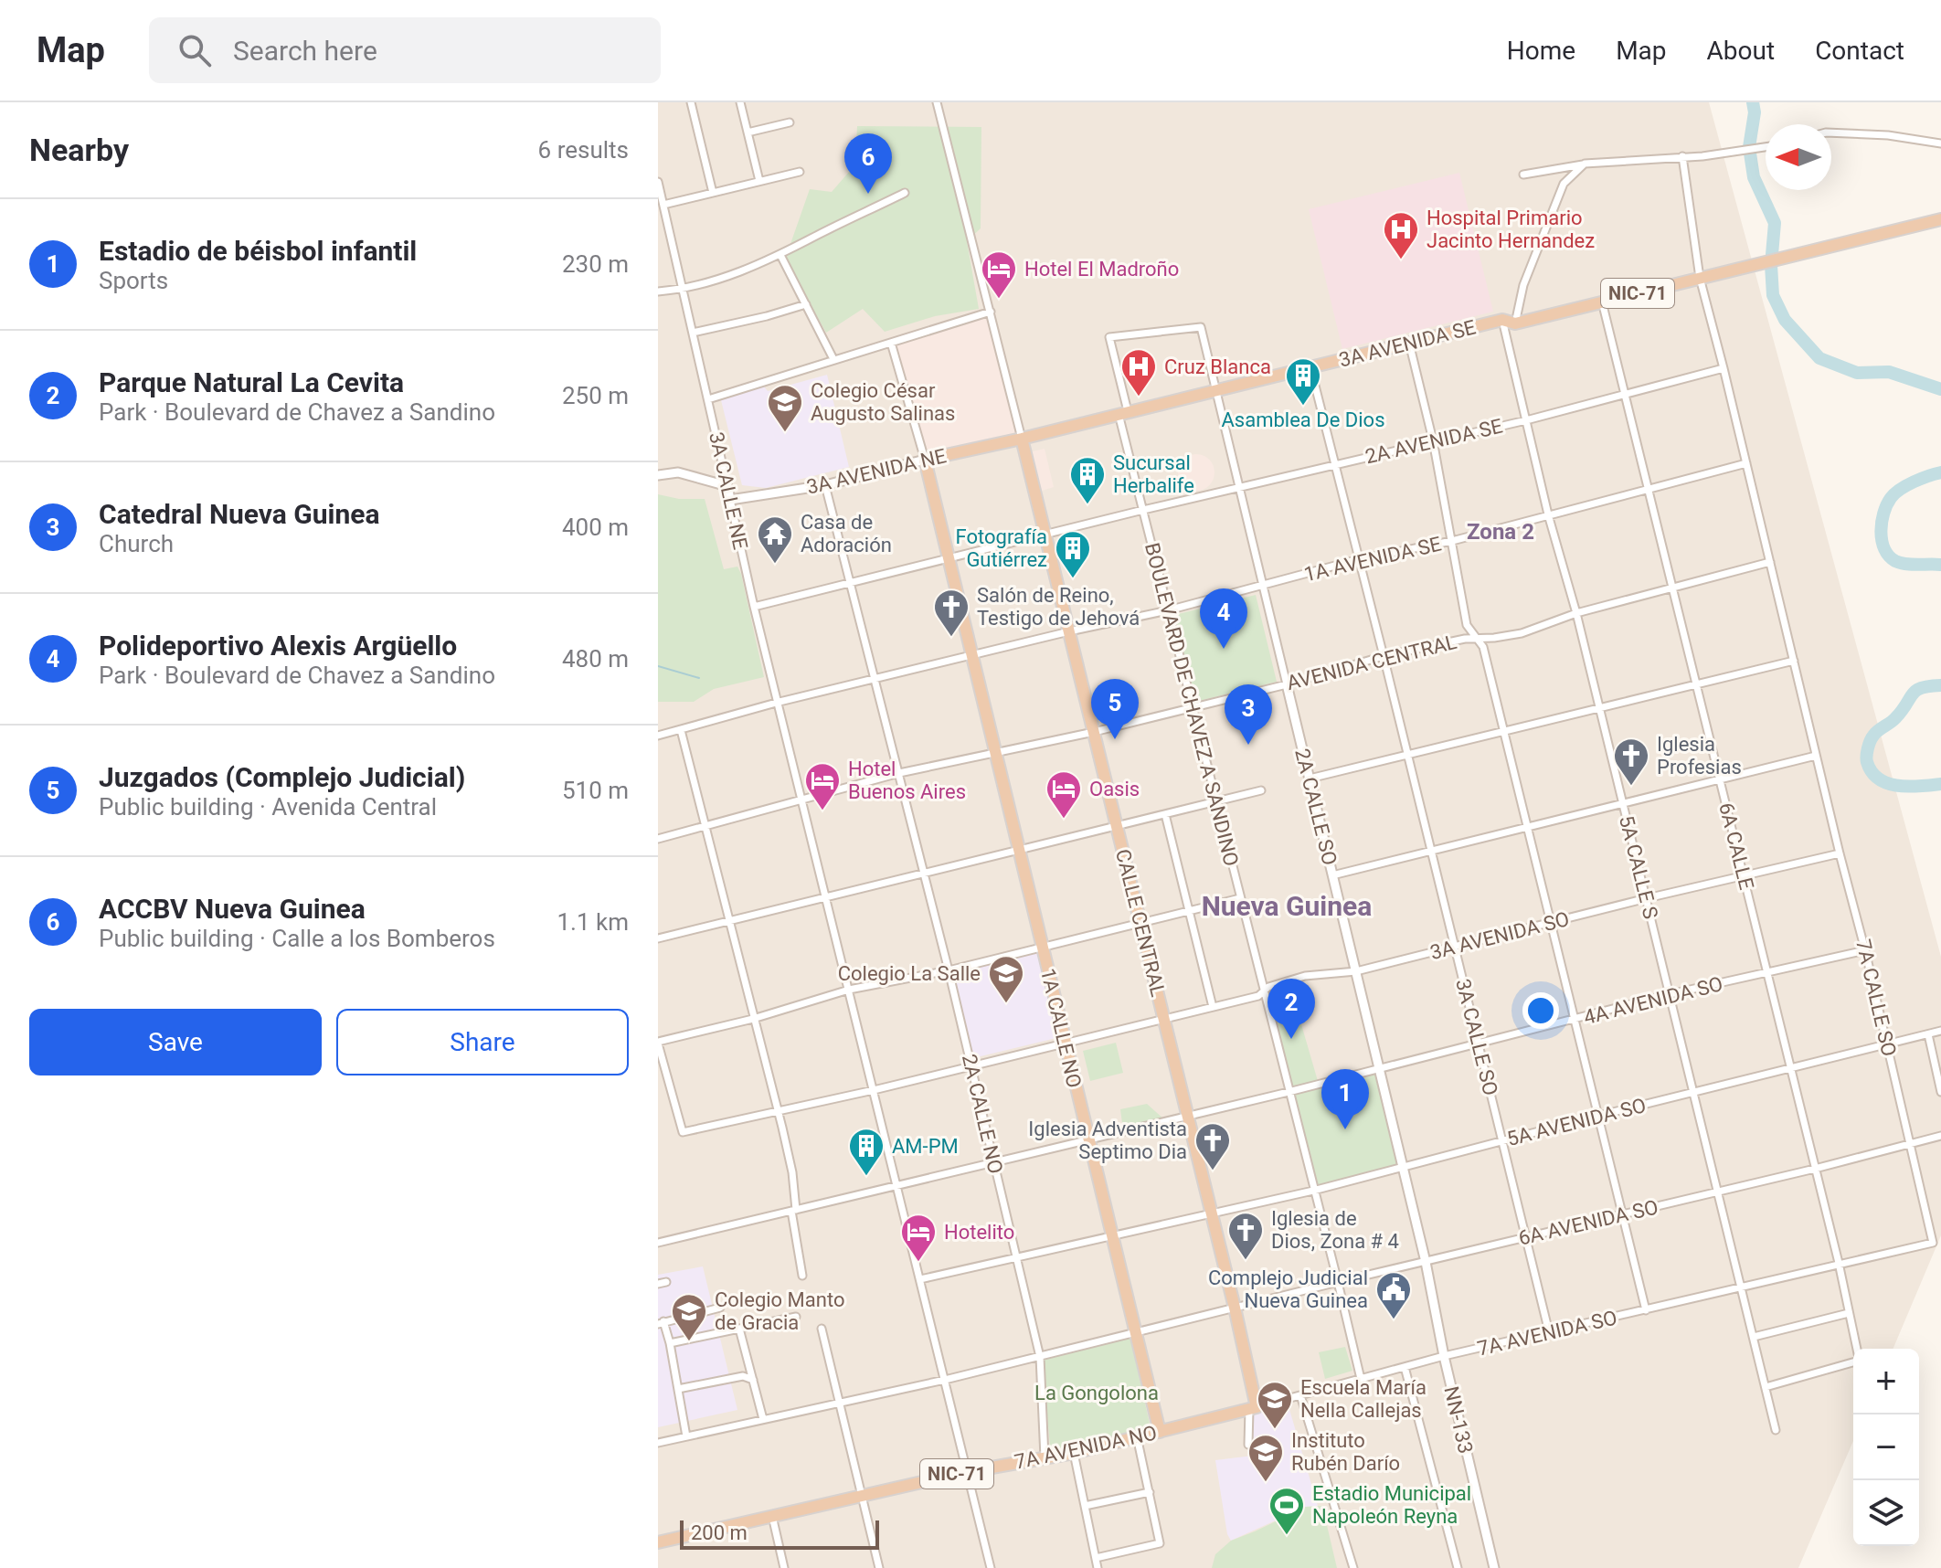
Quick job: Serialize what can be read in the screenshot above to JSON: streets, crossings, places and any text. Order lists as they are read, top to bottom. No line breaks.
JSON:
{"streets":{"highway":["NIC-71","3A AVENIDA SE","3A AVENIDA NE","CALLE CENTRAL","1A CALLE NO","7A AVENIDA NO"],"street":["2A AVENIDA SE","3A CALLE NE","1A AVENIDA SE","AVENIDA CENTRAL","BOULEVARD DE CHAVEZ A SANDINO","2A CALLE SO","6A CALLE","5A CALLE S","3A AVENIDA SO","7A CALLE SO","4A AVENIDA SO","3A CALLE SO","2A CALLE NO","5A AVENIDA SO","6A AVENIDA SO","7A AVENIDA SO","NN-133"]},"crossings":[["NIC-71","3A AVENIDA SE"],["NIC-71","6A CALLE"],["NIC-71","7A CALLE SO"],["3A AVENIDA SE","3A AVENIDA NE"],["3A AVENIDA SE","BOULEVARD DE CHAVEZ A SANDINO"],["3A AVENIDA SE","5A CALLE S"],["3A AVENIDA SE","CALLE CENTRAL"],["3A AVENIDA SE","3A CALLE SO"],["2A AVENIDA SE","3A CALLE NE"],["2A AVENIDA SE","BOULEVARD DE CHAVEZ A SANDINO"],["2A AVENIDA SE","6A CALLE"],["2A AVENIDA SE","5A CALLE S"],["2A AVENIDA SE","CALLE CENTRAL"],["2A AVENIDA SE","7A CALLE SO"],["2A AVENIDA SE","1A CALLE NO"],["2A AVENIDA SE","3A CALLE SO"],["2A AVENIDA SE","2A CALLE NO"],["3A AVENIDA NE","3A CALLE NE"],["3A AVENIDA NE","CALLE CENTRAL"],["3A AVENIDA NE","1A CALLE NO"],["3A AVENIDA NE","2A CALLE NO"],["3A CALLE NE","1A AVENIDA SE"],["3A CALLE NE","AVENIDA CENTRAL"],["3A CALLE NE","3A AVENIDA SO"],["3A CALLE NE","4A AVENIDA SO"],["3A CALLE NE","5A AVENIDA SO"],["3A CALLE NE","6A AVENIDA SO"],["3A CALLE NE","7A AVENIDA NO"],["1A AVENIDA SE","BOULEVARD DE CHAVEZ A SANDINO"],["1A AVENIDA SE","6A CALLE"],["1A AVENIDA SE","5A CALLE S"],["1A AVENIDA SE","CALLE CENTRAL"],["1A AVENIDA SE","7A CALLE SO"],["1A AVENIDA SE","1A CALLE NO"],["1A AVENIDA SE","3A CALLE SO"],["1A AVENIDA SE","2A CALLE NO"],["AVENIDA CENTRAL","BOULEVARD DE CHAVEZ A SANDINO"],["AVENIDA CENTRAL","2A CALLE SO"],["AVENIDA CENTRAL","6A CALLE"],["AVENIDA CENTRAL","5A CALLE S"],["AVENIDA CENTRAL","CALLE CENTRAL"],["AVENIDA CENTRAL","7A CALLE SO"],["AVENIDA CENTRAL","1A CALLE NO"],["AVENIDA CENTRAL","3A CALLE SO"],["AVENIDA CENTRAL","2A CALLE NO"],["BOULEVARD DE CHAVEZ A SANDINO","3A AVENIDA SO"],["BOULEVARD DE CHAVEZ A SANDINO","4A AVENIDA SO"],["BOULEVARD DE CHAVEZ A SANDINO","5A AVENIDA SO"],["BOULEVARD DE CHAVEZ A SANDINO","6A AVENIDA SO"],["BOULEVARD DE CHAVEZ A SANDINO","7A AVENIDA SO"],["2A CALLE SO","3A AVENIDA SO"],["2A CALLE SO","4A AVENIDA SO"],["2A CALLE SO","5A AVENIDA SO"],["2A CALLE SO","6A AVENIDA SO"],["2A CALLE SO","7A AVENIDA SO"],["2A CALLE SO","NN-133"],["6A CALLE","3A AVENIDA SO"],["6A CALLE","7A CALLE SO"],["6A CALLE","4A AVENIDA SO"],["6A CALLE","5A AVENIDA SO"],["6A CALLE","6A AVENIDA SO"],["6A CALLE","7A AVENIDA SO"],["5A CALLE S","3A AVENIDA SO"],["5A CALLE S","4A AVENIDA SO"],["5A CALLE S","5A AVENIDA SO"],["5A CALLE S","6A AVENIDA SO"],["5A CALLE S","7A AVENIDA SO"],["CALLE CENTRAL","3A AVENIDA SO"],["CALLE CENTRAL","4A AVENIDA SO"],["CALLE CENTRAL","5A AVENIDA SO"],["CALLE CENTRAL","6A AVENIDA SO"],["CALLE CENTRAL","7A AVENIDA SO"],["CALLE CENTRAL","7A AVENIDA NO"],["3A AVENIDA SO","7A CALLE SO"],["3A AVENIDA SO","1A CALLE NO"],["3A AVENIDA SO","3A CALLE SO"],["3A AVENIDA SO","2A CALLE NO"],["7A CALLE SO","4A AVENIDA SO"],["7A CALLE SO","5A AVENIDA SO"],["7A CALLE SO","6A AVENIDA SO"],["7A CALLE SO","7A AVENIDA SO"],["4A AVENIDA SO","1A CALLE NO"],["4A AVENIDA SO","3A CALLE SO"],["4A AVENIDA SO","2A CALLE NO"],["1A CALLE NO","5A AVENIDA SO"],["1A CALLE NO","6A AVENIDA SO"],["1A CALLE NO","7A AVENIDA NO"],["3A CALLE SO","5A AVENIDA SO"],["3A CALLE SO","6A AVENIDA SO"],["3A CALLE SO","7A AVENIDA SO"],["2A CALLE NO","5A AVENIDA SO"],["2A CALLE NO","6A AVENIDA SO"],["2A CALLE NO","7A AVENIDA NO"],["7A AVENIDA SO","NN-133"],["7A AVENIDA SO","7A AVENIDA NO"]],"districts":["Zona 2","Nueva Guinea"],"parks":["La Gongolona"],"places":{"hospital":["Hospital Primario Jacinto Hernandez","Cruz Blanca"],"hotel":["Hotel El Madroño","Hotel Buenos Aires","Oasis","Hotelito"],"building":["Asamblea De Dios","Sucursal Herbalife","Fotografía Gutiérrez","AM-PM"],"school or university":["Colegio César Augusto Salinas","Colegio La Salle","Colegio Manto de Gracia","Escuela María Nella Callejas","Instituto Rubén Darío"],"temple":["Casa de Adoración"],"church":["Salón de Reino, Testigo de Jehová","Iglesia Profesias","Iglesia Adventista Septimo Dia","Iglesia de Dios, Zona # 4"],"public building":["Complejo Judicial Nueva Guinea"],"sports":["Estadio Municipal Napoleón Reyna"]},"scale_bar":"200 m","north":"left","page":{"header":"Map","search":"Search here","nav":["Home","Map","About","Contact"],"heading":["Nearby","6 results"],"pins":["6","4","5","3","2","1"],"list":[{"mark":"1","name":"Estadio de béisbol infantil","note":"Sports","value":"230 m"},{"mark":"2","name":"Parque Natural La Cevita","note":"Park · Boulevard de Chavez a Sandino","value":"250 m"},{"mark":"3","name":"Catedral Nueva Guinea","note":"Church","value":"400 m"},{"mark":"4","name":"Polideportivo Alexis Argüello","note":"Park · Boulevard de Chavez a Sandino","value":"480 m"},{"mark":"5","name":"Juzgados (Complejo Judicial)","note":"Public building · Avenida Central","value":"510 m"},{"mark":"6","name":"ACCBV Nueva Guinea","note":"Public building · Calle a los Bomberos","value":"1.1 km"}],"buttons":["Save","Share"],"map_buttons":["+","−"],"scale":"200 m"}}
